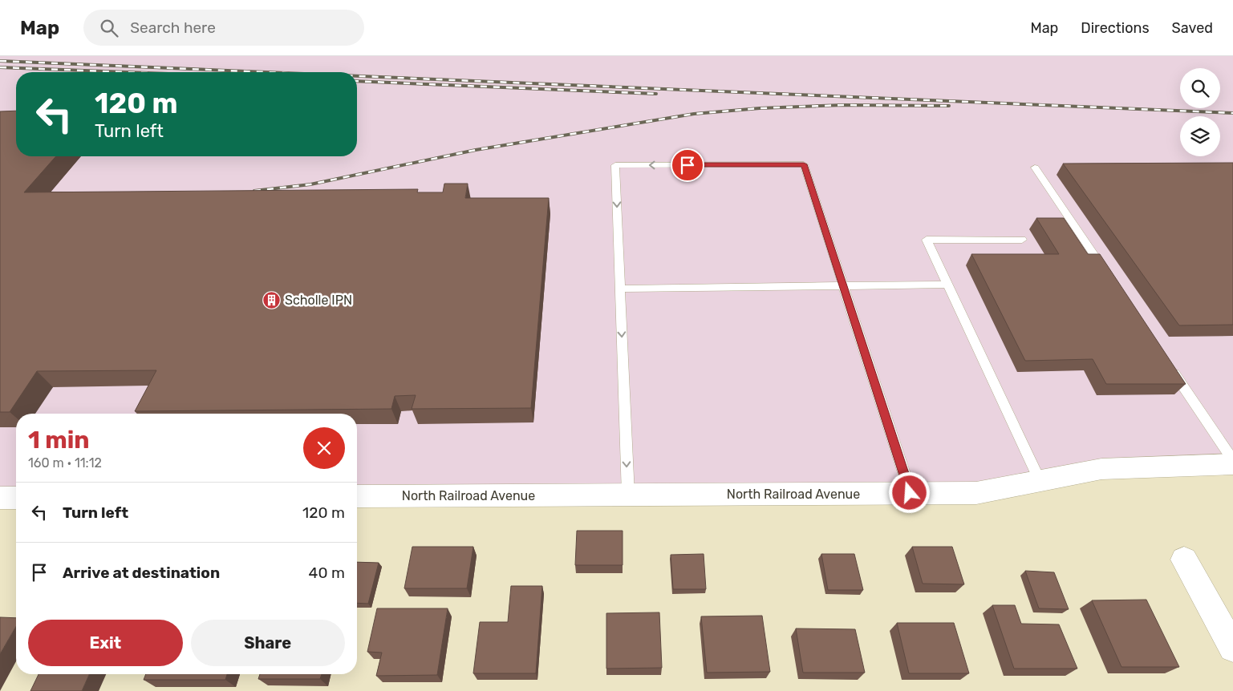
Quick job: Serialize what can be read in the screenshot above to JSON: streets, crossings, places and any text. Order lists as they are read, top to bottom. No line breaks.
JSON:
{"streets":{"street":["North Railroad Avenue"]},"places":{"building":["Scholle IPN"]},"page":{"header":"Map","search":"Search here","nav":["Map","Directions","Saved"],"turn":["120 m","Turn left"],"heading":["1 min","160 m · 11:12"],"list":[{"name":"Turn left","value":"120 m"},{"name":"Arrive at destination","value":"40 m"}],"buttons":["Exit","Share"]}}
